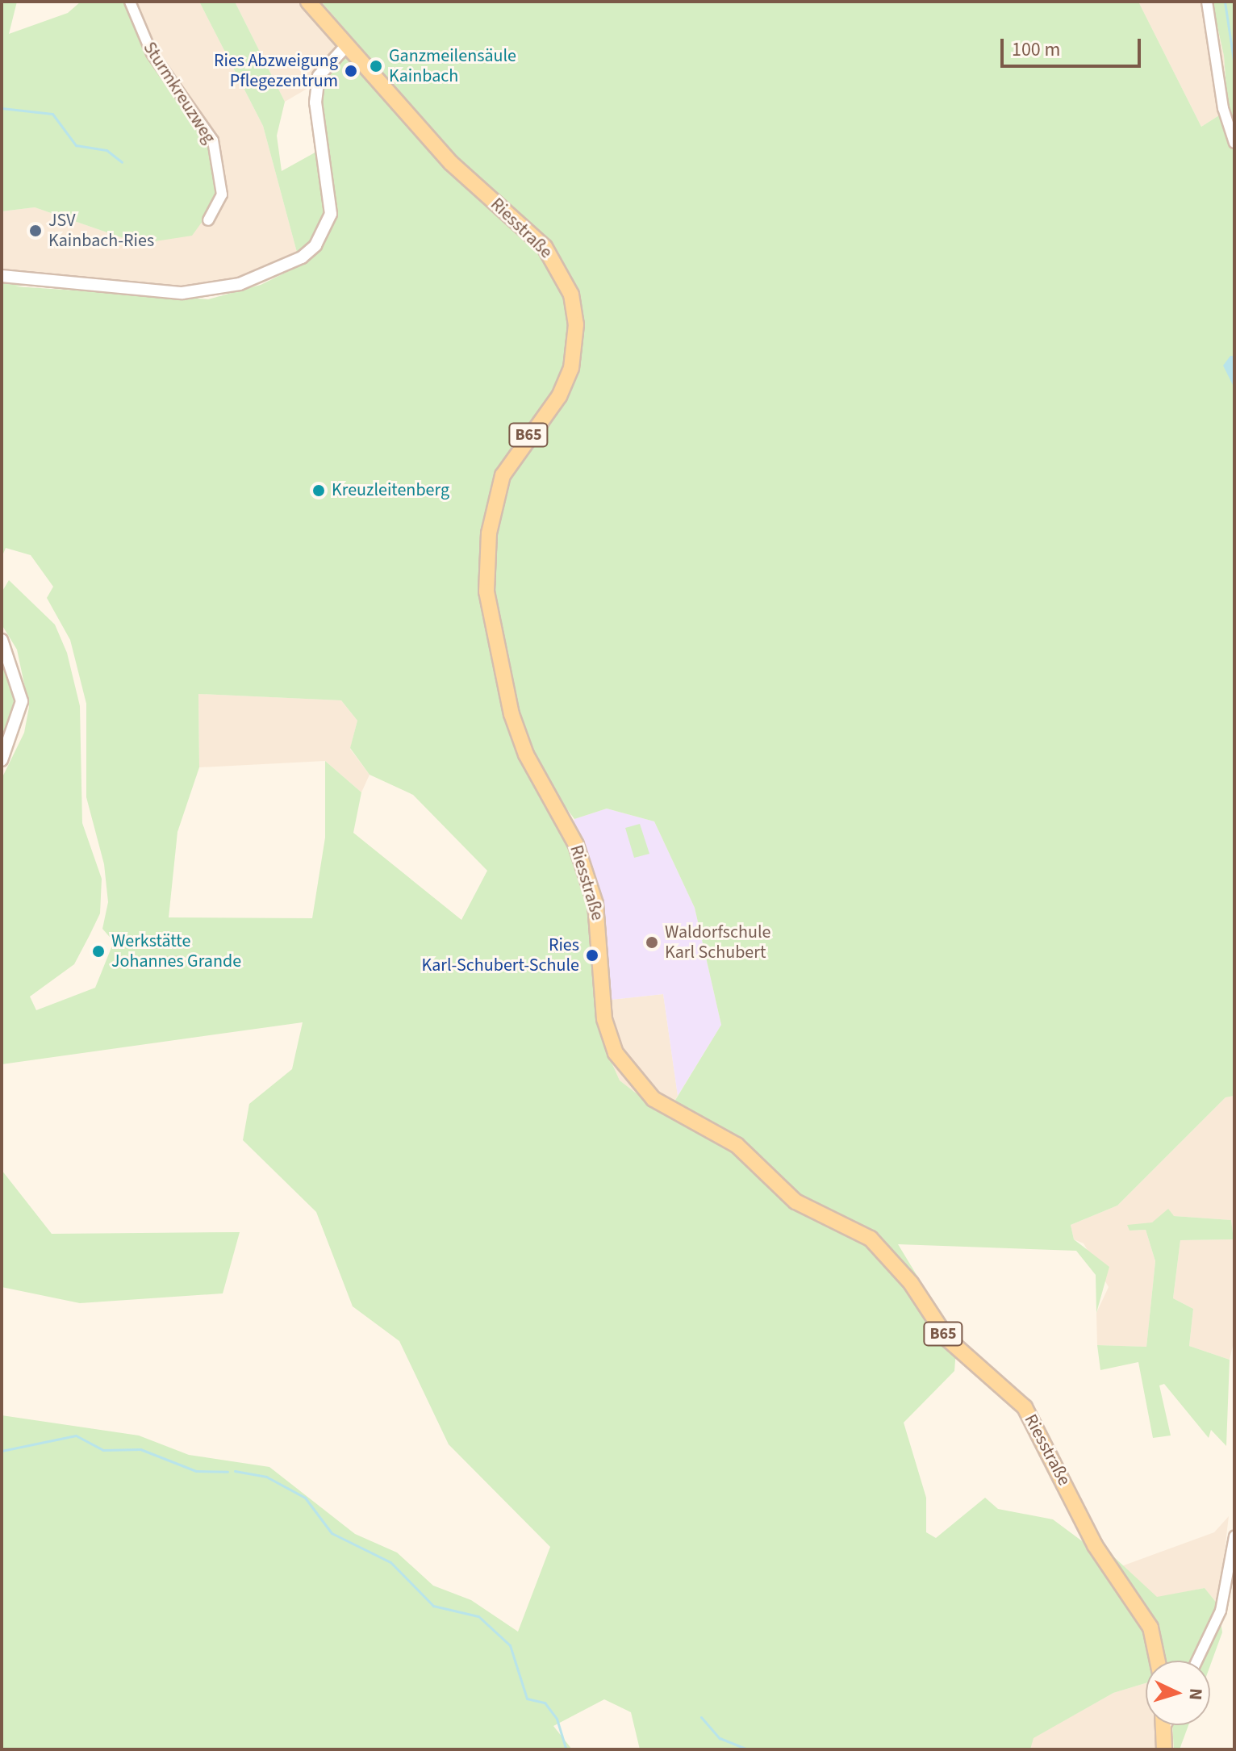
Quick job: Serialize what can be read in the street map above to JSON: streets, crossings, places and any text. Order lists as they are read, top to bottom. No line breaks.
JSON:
{"streets":{"main road":["Riesstraße","B65"],"street":["Sturmkreuzweg"]},"places":["Ganzmeilensäule Kainbach","Ries Abzweigung Pflegezentrum","JSV Kainbach-Ries","Kreuzleitenberg","Waldorfschule Karl Schubert","Werkstätte Johannes Grande","Ries Karl-Schubert-Schule"],"scale_bar":"100 m","north":"right"}
